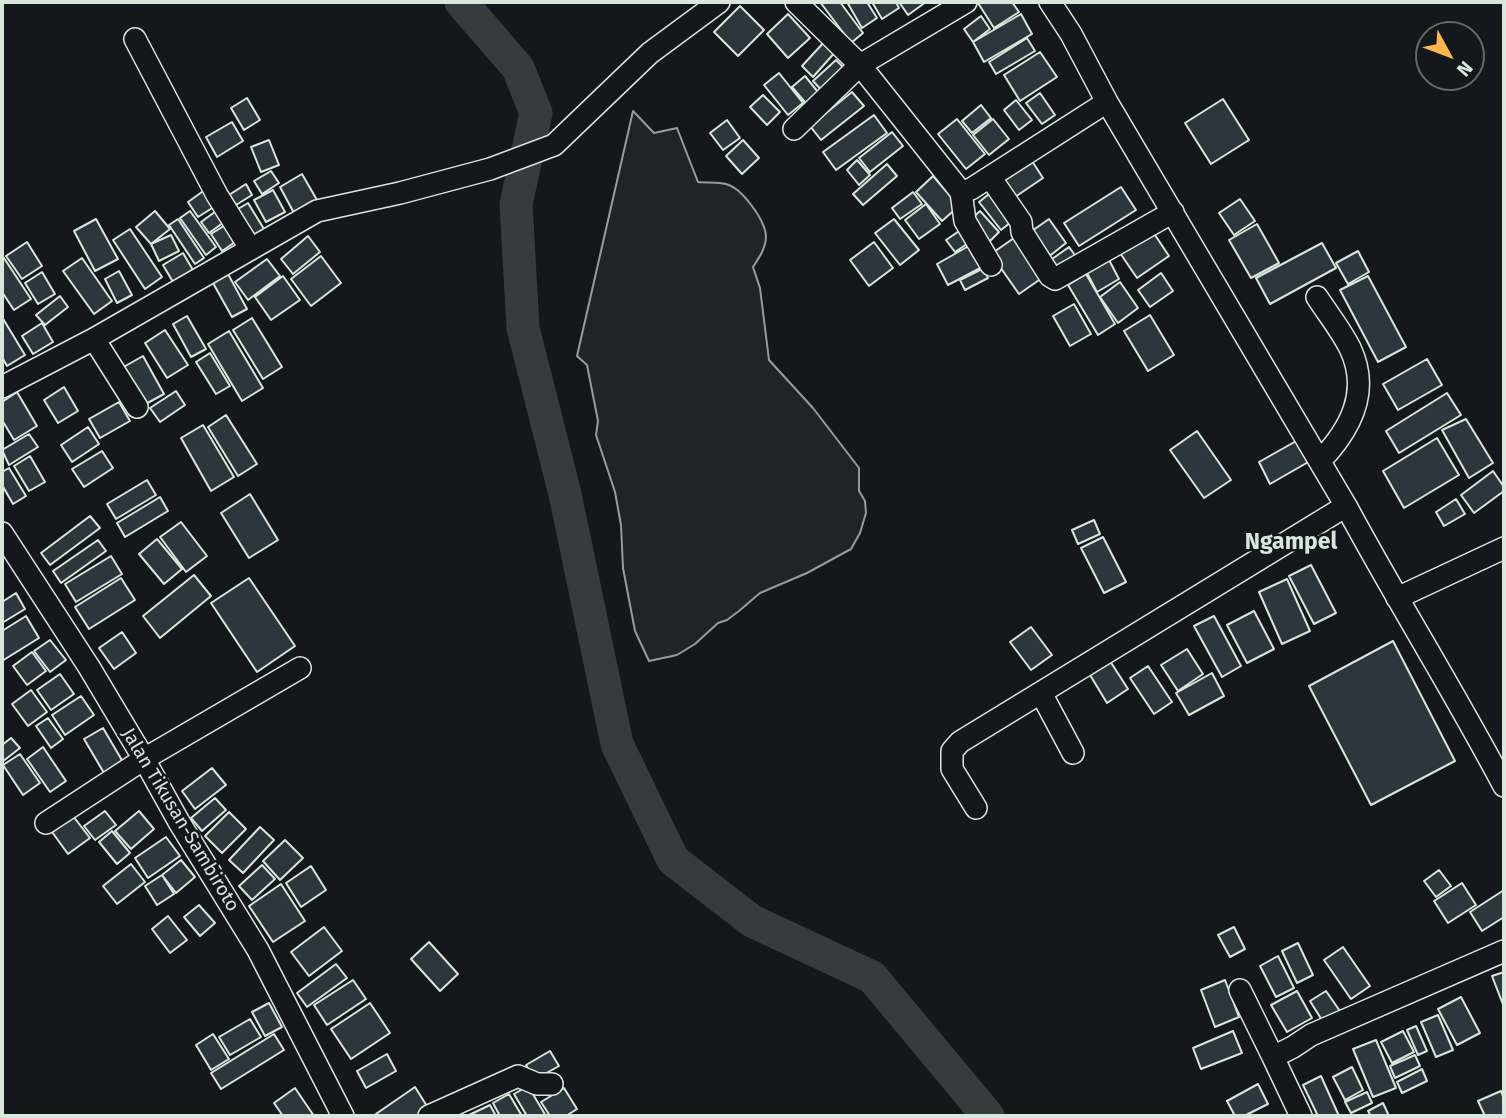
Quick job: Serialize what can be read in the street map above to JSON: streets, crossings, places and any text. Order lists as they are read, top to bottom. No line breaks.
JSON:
{"streets":{"street":["Jalan Tikusan-Sambiroto"]},"districts":["Ngampel"],"north":"bottom right"}
